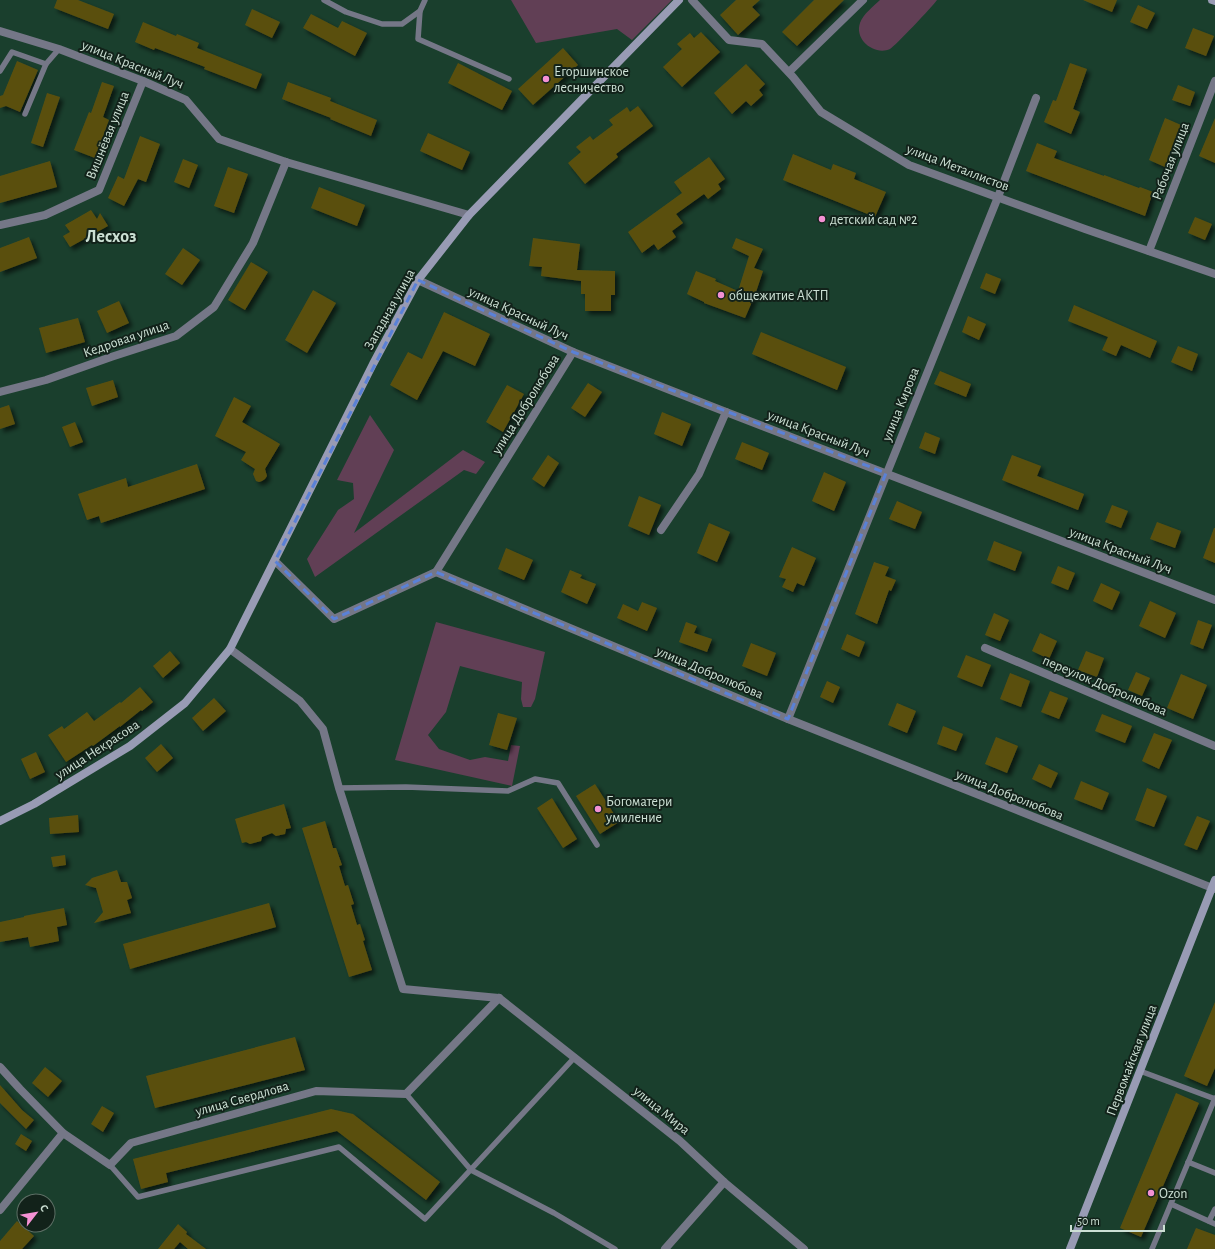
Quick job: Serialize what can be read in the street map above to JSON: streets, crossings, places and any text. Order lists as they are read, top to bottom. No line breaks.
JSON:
{"streets":{"street":["улица Красный Луч","Вишнёвая улица","Рабочая улица","улица Металлистов","Западная улица","Кедровая улица","улица Добролюбова","улица Кирова","переулок Добролюбова","улица Некрасова","Первомайская улица","улица Свердлова","улица Мира"]},"crossings":[["улица Красный Луч","Вишнёвая улица"],["улица Красный Луч","Западная улица"],["улица Красный Луч","Кедровая улица"],["улица Красный Луч","улица Добролюбова"],["улица Красный Луч","улица Кирова"],["Рабочая улица","улица Металлистов"],["улица Металлистов","улица Кирова"],["Западная улица","улица Некрасова"],["улица Добролюбова","улица Кирова"],["улица Добролюбова","Первомайская улица"]],"districts":["Лесхоз"],"places":["Егоршинское лесничество","детский сад №2","общежитие АКТП","Богоматери умиление","Ozon"],"scale_bar":"50 m","north":"top right"}
